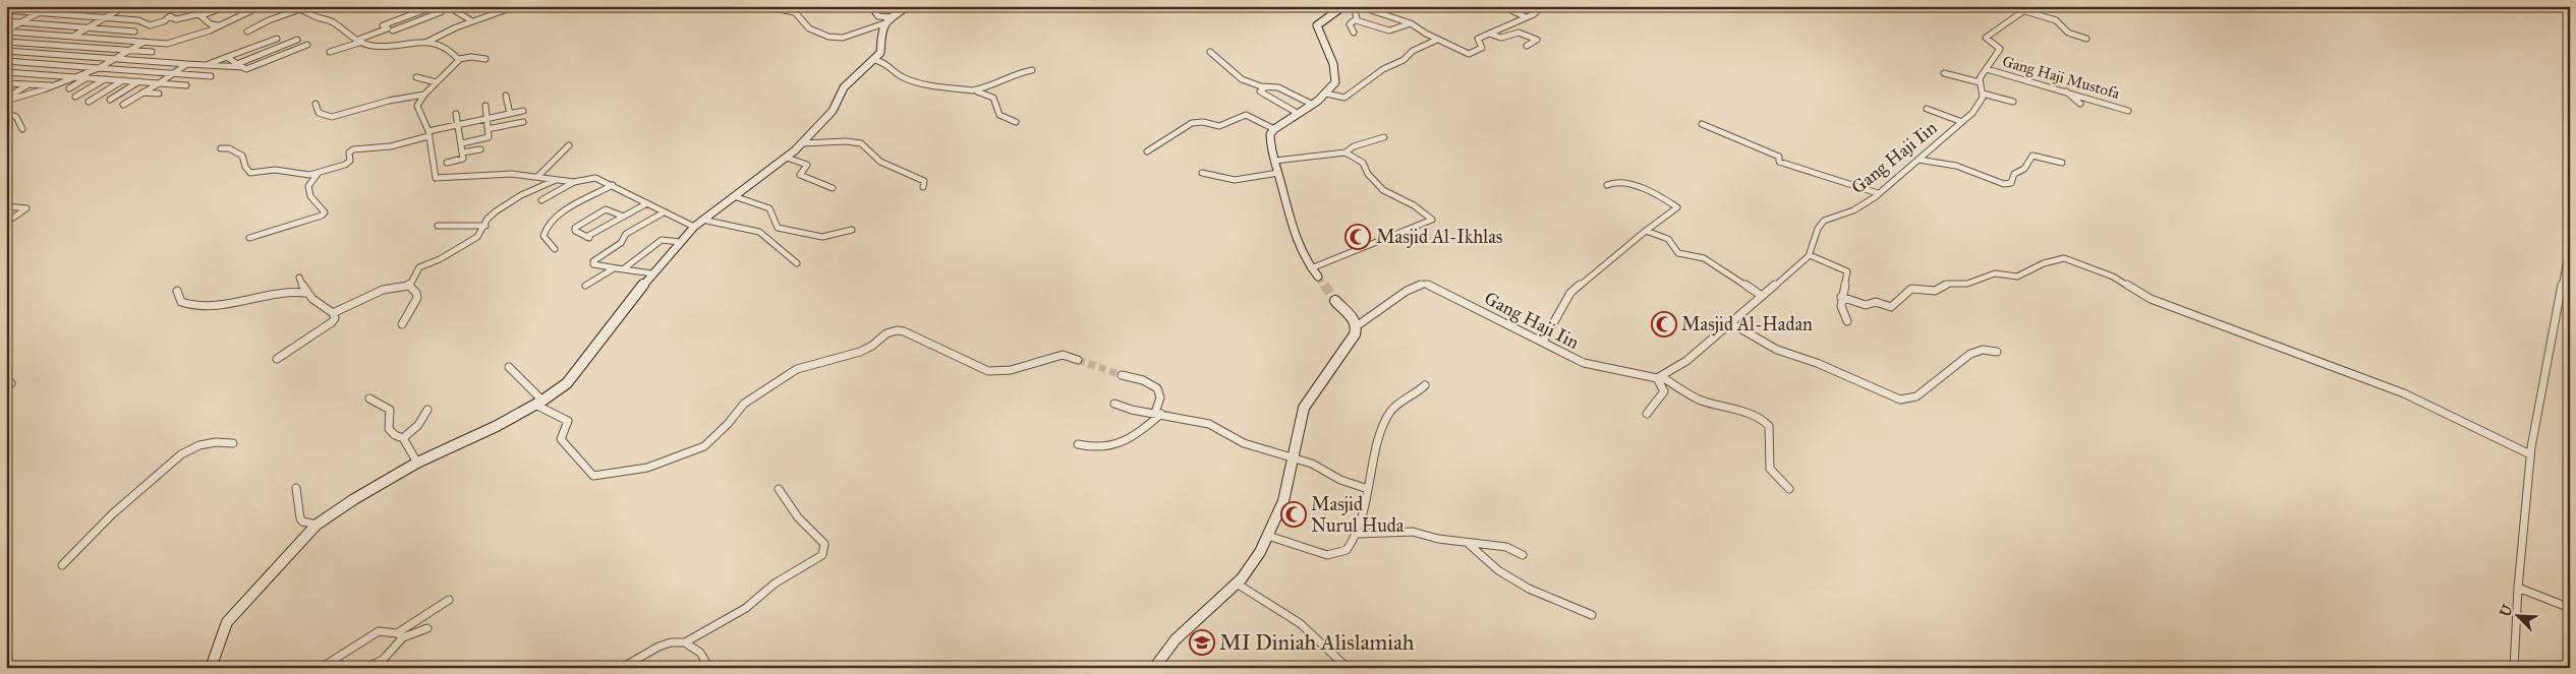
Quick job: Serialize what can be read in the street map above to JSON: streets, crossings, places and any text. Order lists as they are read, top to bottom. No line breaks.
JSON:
{"streets":{"street":["Gang Haji Mustofa","Gang Haji Iin"]},"places":{"mosque":["Masjid Al-Ikhlas","Masjid Al-Hadan","Masjid Nurul Huda"],"school or university":["MI Diniah Alislamiah"]},"north":"top left"}
